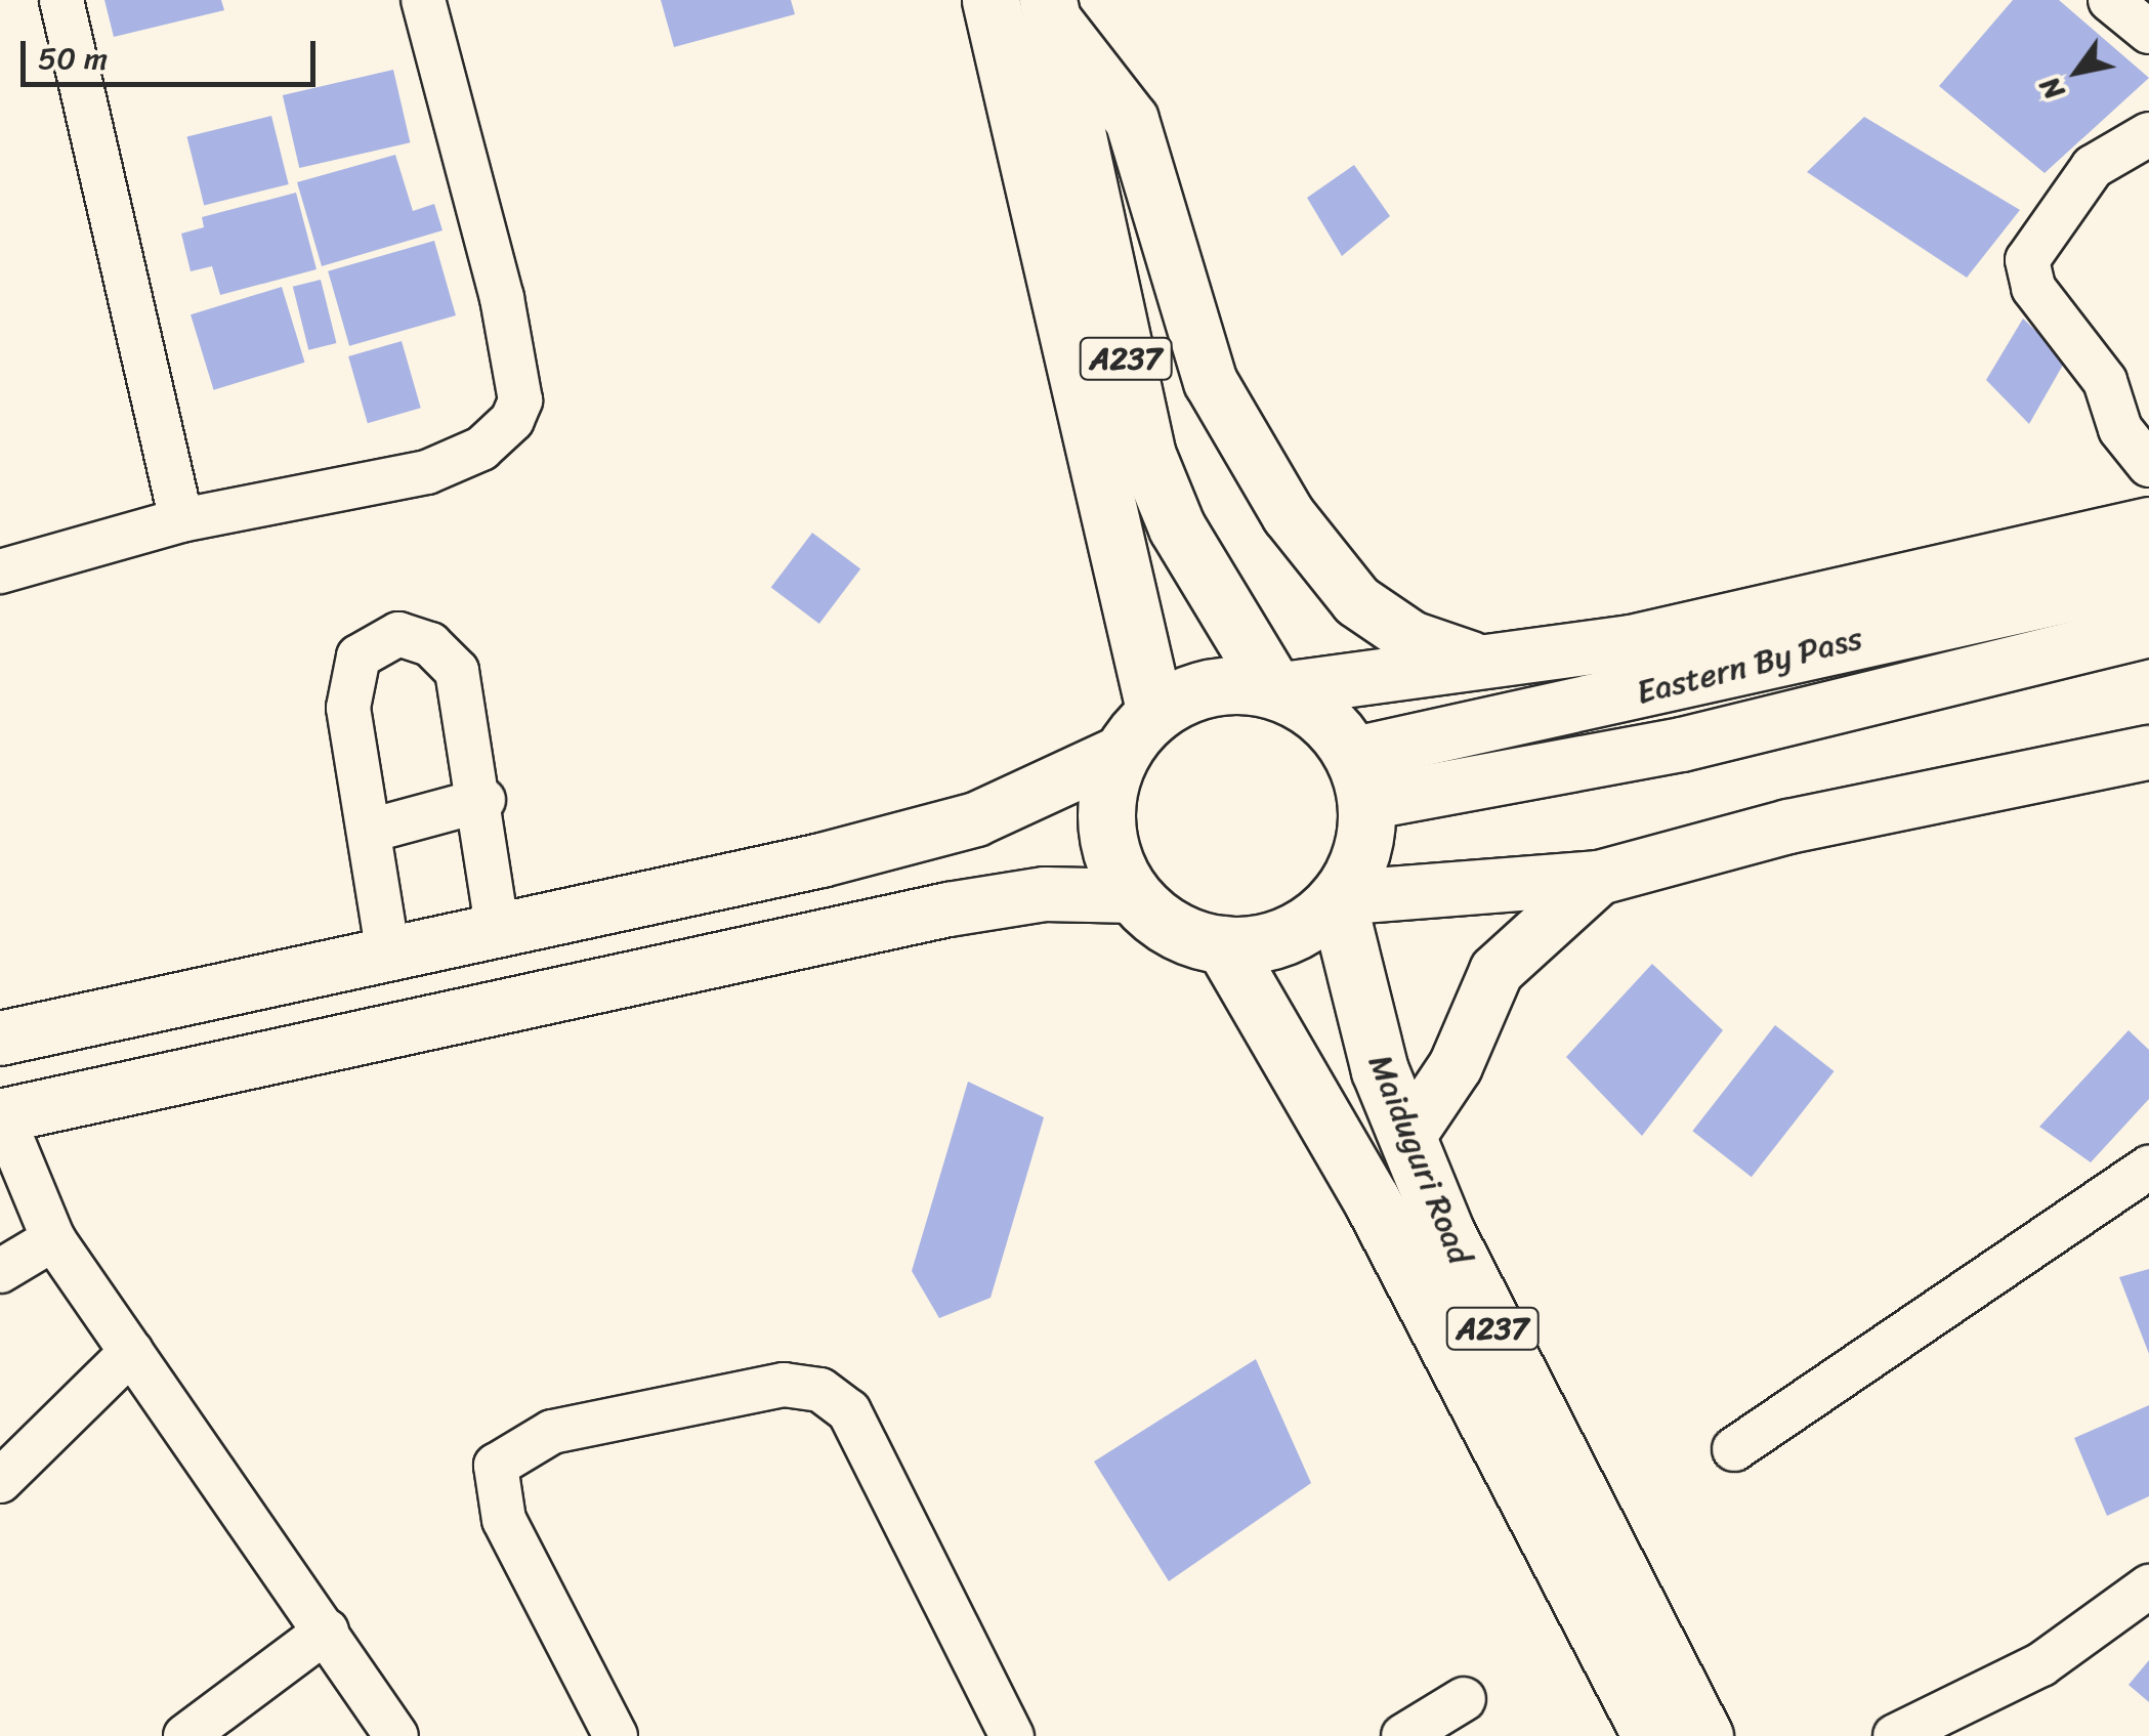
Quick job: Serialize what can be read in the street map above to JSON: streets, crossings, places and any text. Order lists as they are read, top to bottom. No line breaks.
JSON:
{"streets":{"highway":["A237","Maiduguri Road"],"main road":["Eastern By Pass"]},"crossings":[["A237","Eastern By Pass"],["A237","Maiduguri Road"],["Eastern By Pass","Maiduguri Road"]],"scale_bar":"50 m","north":"bottom left"}
